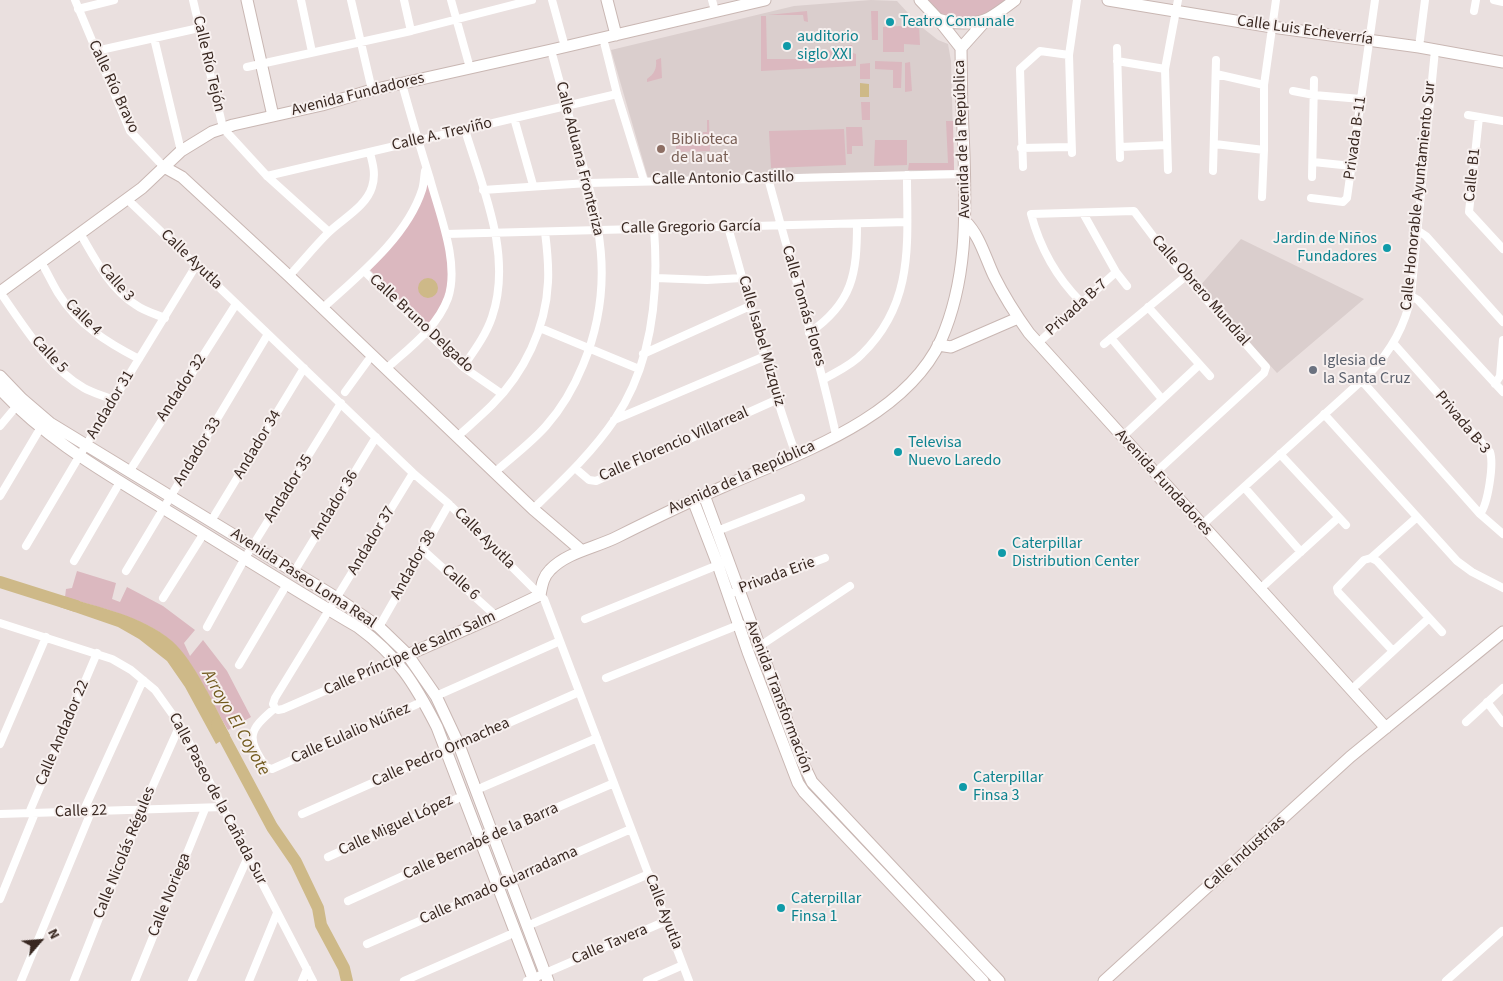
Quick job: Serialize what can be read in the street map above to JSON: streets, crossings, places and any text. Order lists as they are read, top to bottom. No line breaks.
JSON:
{"streets":{"street":["Calle Luis Echeverría","Calle Río Tejón","Calle Río Bravo","Avenida Fundadores","Calle A. Treviño","Privada B-11","Avenida de la República","Calle Aduana Fronteriza","Calle B1","Calle Antonio Castillo","Calle Honorable Ayuntamiento Sur","Calle Gregorio García","Calle Ayutla","Calle 3","Calle Obrero Mundial","Calle Tomás Flores","Privada B-7","Calle 4","Calle Bruno Delgado","Calle Isabel Múzquiz","Calle 5","Andador 32","Andador 31","Privada B-3","Andador 34","Calle Florencio Villarreal","Andador 33","Andador 35","Andador 36","Andador 37","Andador 38","Privada Erie","Avenida Paseo Loma Real","Calle 6","Calle Príncipe de Salm Salm","Avenida Transformación","Calle Andador 22","Calle Eulalio Núñez","Calle Pedro Ormachea","Calle Paseo de la Cañada Sur","Calle 22","Calle Miguel López","Calle Bernabé de la Barra","Calle Nicolás Régules","Calle Industrias","Calle Amado Guarradama","Calle Noriega","Calle Tavera"]},"crossings":[["Calle Luis Echeverría","Privada B-11"],["Calle Luis Echeverría","Calle Honorable Ayuntamiento Sur"],["Calle Río Tejón","Avenida Fundadores"],["Calle Río Bravo","Avenida Fundadores"],["Avenida Fundadores","Avenida de la República"],["Avenida Fundadores","Calle Aduana Fronteriza"],["Avenida Fundadores","Calle Honorable Ayuntamiento Sur"],["Avenida Fundadores","Calle Ayutla"],["Avenida Fundadores","Calle 3"],["Avenida Fundadores","Calle Obrero Mundial"],["Avenida Fundadores","Privada B-7"],["Avenida Fundadores","Calle 4"],["Avenida Fundadores","Calle 5"],["Avenida Fundadores","Calle Industrias"],["Calle A. Treviño","Calle Aduana Fronteriza"],["Avenida de la República","Calle Antonio Castillo"],["Avenida de la República","Calle Ayutla"],["Avenida de la República","Calle Tomás Flores"],["Avenida de la República","Calle Isabel Múzquiz"],["Avenida de la República","Calle Príncipe de Salm Salm"],["Avenida de la República","Avenida Transformación"],["Calle Aduana Fronteriza","Calle Antonio Castillo"],["Calle Aduana Fronteriza","Calle Gregorio García"],["Calle Antonio Castillo","Calle Tomás Flores"],["Calle Honorable Ayuntamiento Sur","Privada B-3"],["Calle Gregorio García","Calle Tomás Flores"],["Calle Gregorio García","Calle Isabel Múzquiz"],["Calle Ayutla","Andador 32"],["Calle Ayutla","Andador 31"],["Calle Ayutla","Andador 34"],["Calle Ayutla","Andador 33"],["Calle Ayutla","Andador 35"],["Calle Ayutla","Andador 36"],["Calle Ayutla","Andador 37"],["Calle Ayutla","Andador 38"],["Calle Ayutla","Calle Príncipe de Salm Salm"],["Calle Ayutla","Calle Pedro Ormachea"],["Calle Ayutla","Calle Bernabé de la Barra"],["Calle Ayutla","Calle Amado Guarradama"],["Calle Ayutla","Calle Tavera"],["Calle 3","Andador 31"],["Calle 4","Andador 31"],["Calle Isabel Múzquiz","Calle Florencio Villarreal"],["Calle 5","Andador 31"],["Andador 32","Avenida Paseo Loma Real"],["Andador 31","Avenida Paseo Loma Real"],["Andador 34","Avenida Paseo Loma Real"],["Andador 33","Avenida Paseo Loma Real"],["Andador 35","Avenida Paseo Loma Real"],["Andador 36","Avenida Paseo Loma Real"],["Andador 37","Avenida Paseo Loma Real"],["Andador 37","Calle Príncipe de Salm Salm"],["Andador 37","Calle Eulalio Núñez"],["Andador 38","Avenida Paseo Loma Real"],["Andador 38","Calle 6"],["Privada Erie","Avenida Transformación"],["Avenida Paseo Loma Real","Calle Príncipe de Salm Salm"],["Avenida Paseo Loma Real","Calle Eulalio Núñez"],["Avenida Paseo Loma Real","Calle Pedro Ormachea"],["Avenida Paseo Loma Real","Calle Miguel López"],["Avenida Paseo Loma Real","Calle Bernabé de la Barra"],["Avenida Paseo Loma Real","Calle Amado Guarradama"],["Avenida Paseo Loma Real","Calle Tavera"],["Calle 6","Calle Príncipe de Salm Salm"],["Calle Príncipe de Salm Salm","Calle Eulalio Núñez"],["Calle Andador 22","Calle Paseo de la Cañada Sur"],["Calle Andador 22","Calle 22"],["Calle Paseo de la Cañada Sur","Calle 22"],["Calle Paseo de la Cañada Sur","Calle Nicolás Régules"],["Calle 22","Calle Nicolás Régules"],["Calle 22","Calle Noriega"]],"water":["Arroyo El Coyote"],"places":["Teatro Comunale","auditorio siglo XXI","Biblioteca de la uat","Jardin de Niños Fundadores","Iglesia de la Santa Cruz","Televisa Nuevo Laredo","Caterpillar Distribution Center","Caterpillar Finsa 3","Caterpillar Finsa 1"],"north":"top right"}
